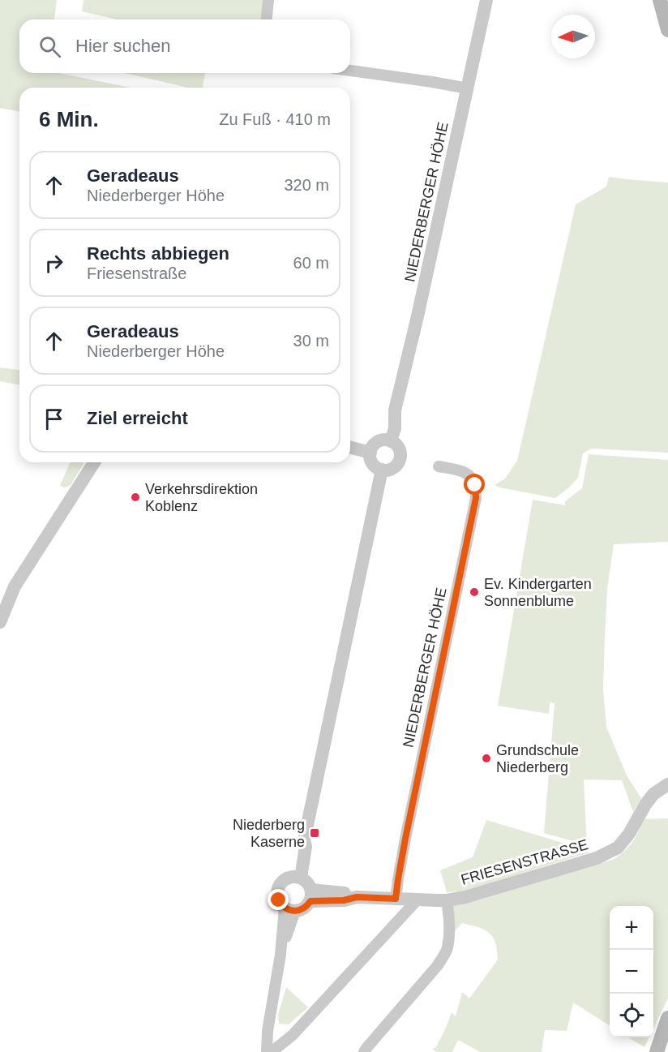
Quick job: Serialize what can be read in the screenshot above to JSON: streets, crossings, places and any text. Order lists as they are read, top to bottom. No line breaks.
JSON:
{"streets":{"street":["NIEDERBERGER HÖHE","FRIESENSTRASSE"]},"crossings":[["NIEDERBERGER HÖHE","FRIESENSTRASSE"]],"places":{"other":["Verkehrsdirektion Koblenz","Ev. Kindergarten Sonnenblume","Grundschule Niederberg"],"transit":["Niederberg Kaserne"]},"north":"left","page":{"search":"Hier suchen","heading":["6 Min.","Zu Fuß · 410 m"],"list":[["Geradeaus","Niederberger Höhe","320 m"],["Rechts abbiegen","Friesenstraße","60 m"],["Geradeaus","Niederberger Höhe","30 m"],"Ziel erreicht"],"map_buttons":["+","−"]}}
